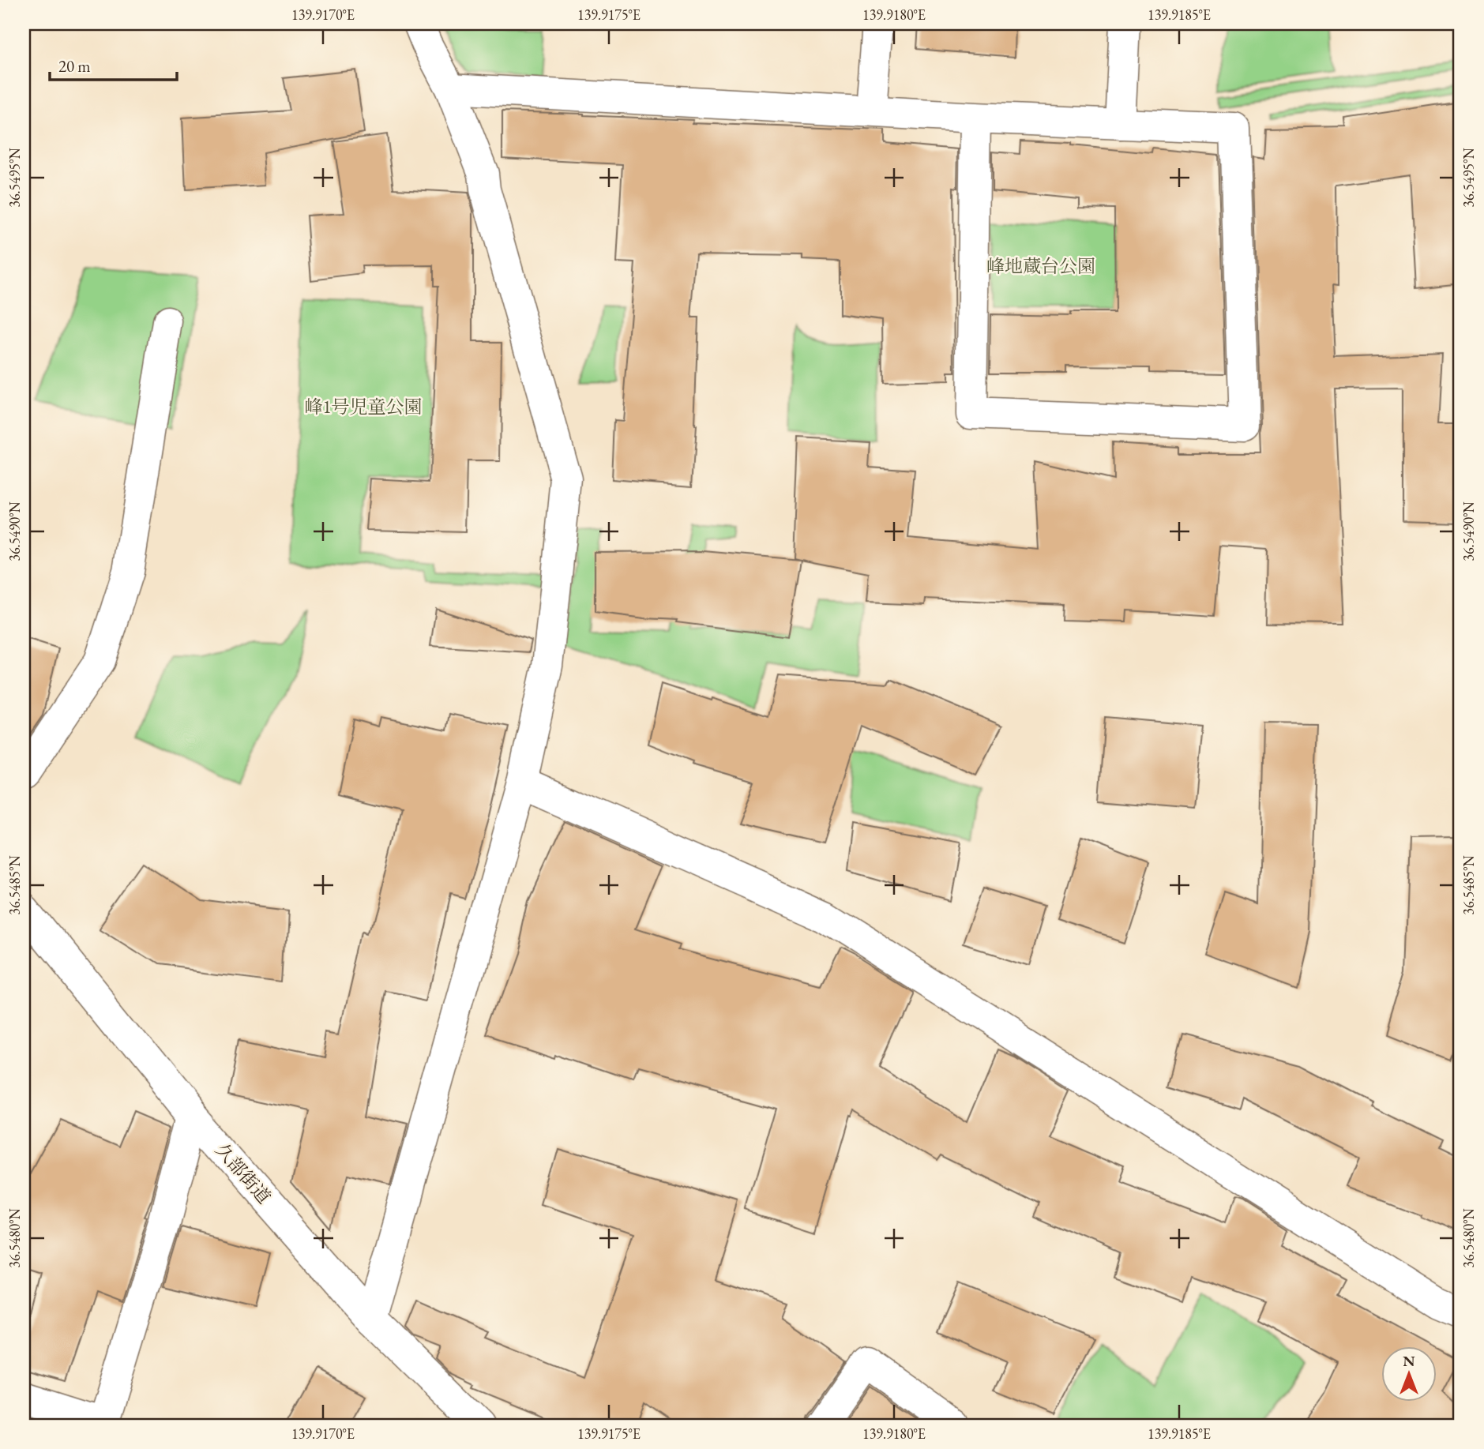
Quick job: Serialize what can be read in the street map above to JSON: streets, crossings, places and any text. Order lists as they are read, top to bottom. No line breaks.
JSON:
{"streets":{"street":["久部街道"]},"parks":["峰地蔵台公園","峰1号児童公園"],"scale_bar":"20 m","north":"top","coordinates":["139.9170°E","139.9175°E","139.9180°E","139.9185°E","36.5495°N","36.5490°N","36.5485°N","36.5480°N"]}
